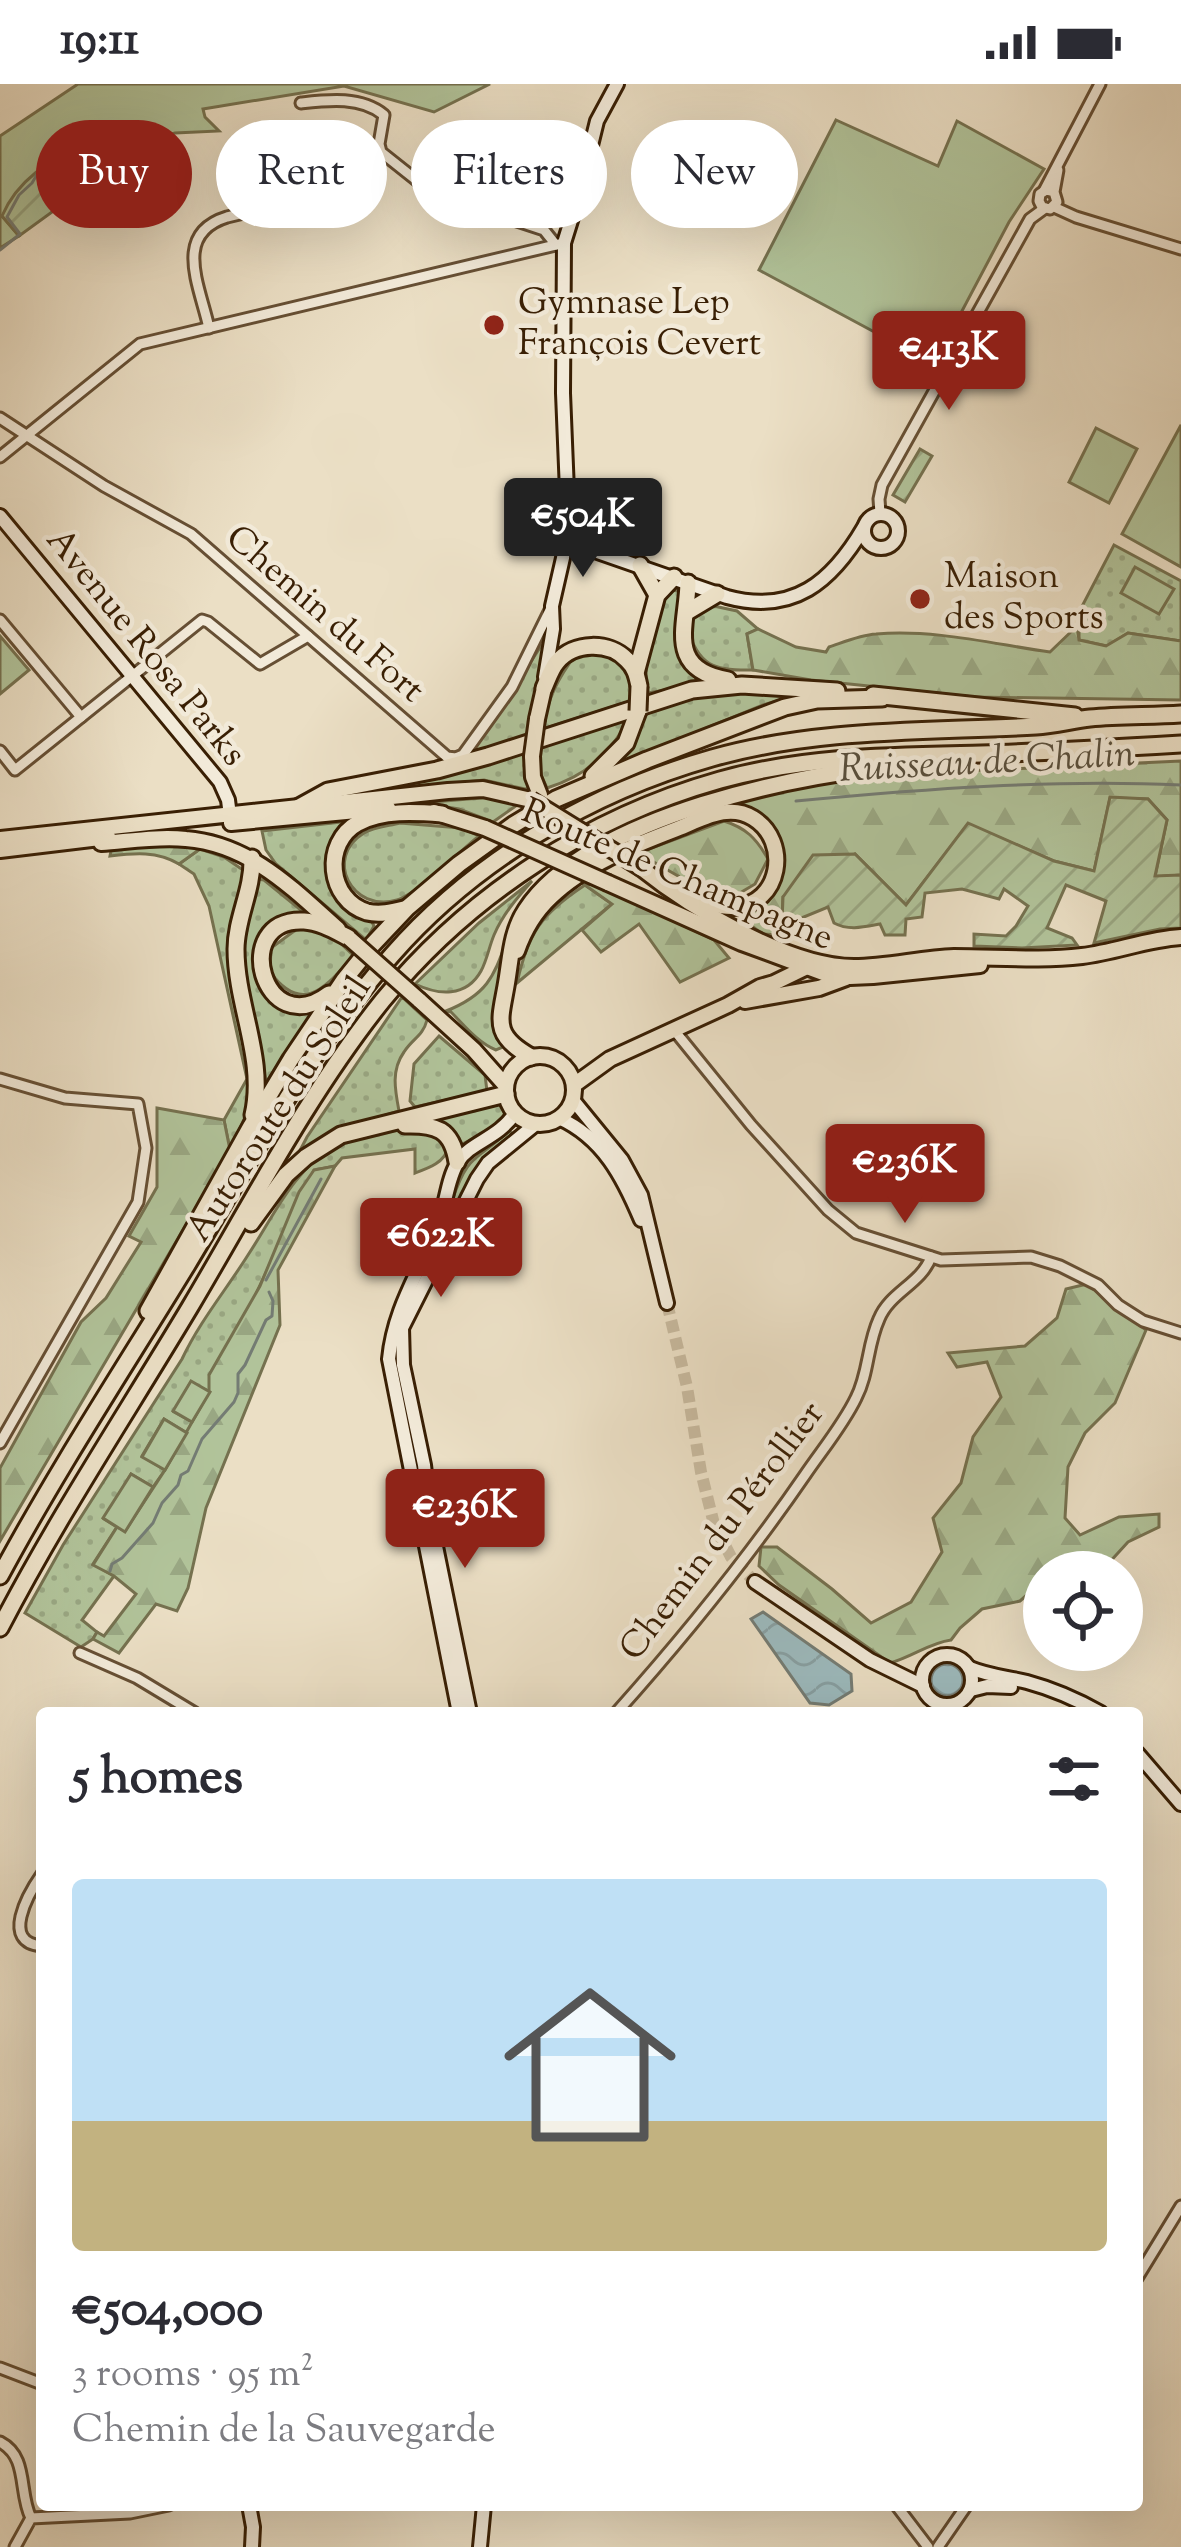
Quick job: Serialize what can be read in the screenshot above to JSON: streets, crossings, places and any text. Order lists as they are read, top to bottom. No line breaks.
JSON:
{"streets":{"highway":["Autoroute du Soleil"],"main road":["Route de Champagne"],"street":["Chemin du Fort","Avenue Rosa Parks","Chemin du Pérollier"]},"crossings":[["Avenue Rosa Parks","Route de Champagne"]],"water":["Ruisseau de Chalin"],"places":["Gymnase Lep François Cevert","Maison des Sports"],"page":{"status":"19:11","chip":["Buy","Rent","Filters","New"],"price":["€413K","€504K","€236K","€622K","€236K"],"heading":"5 homes","list":[{"name":"€504,000","note":"3 rooms · 95 m² · Chemin de la Sauvegarde"}]}}
